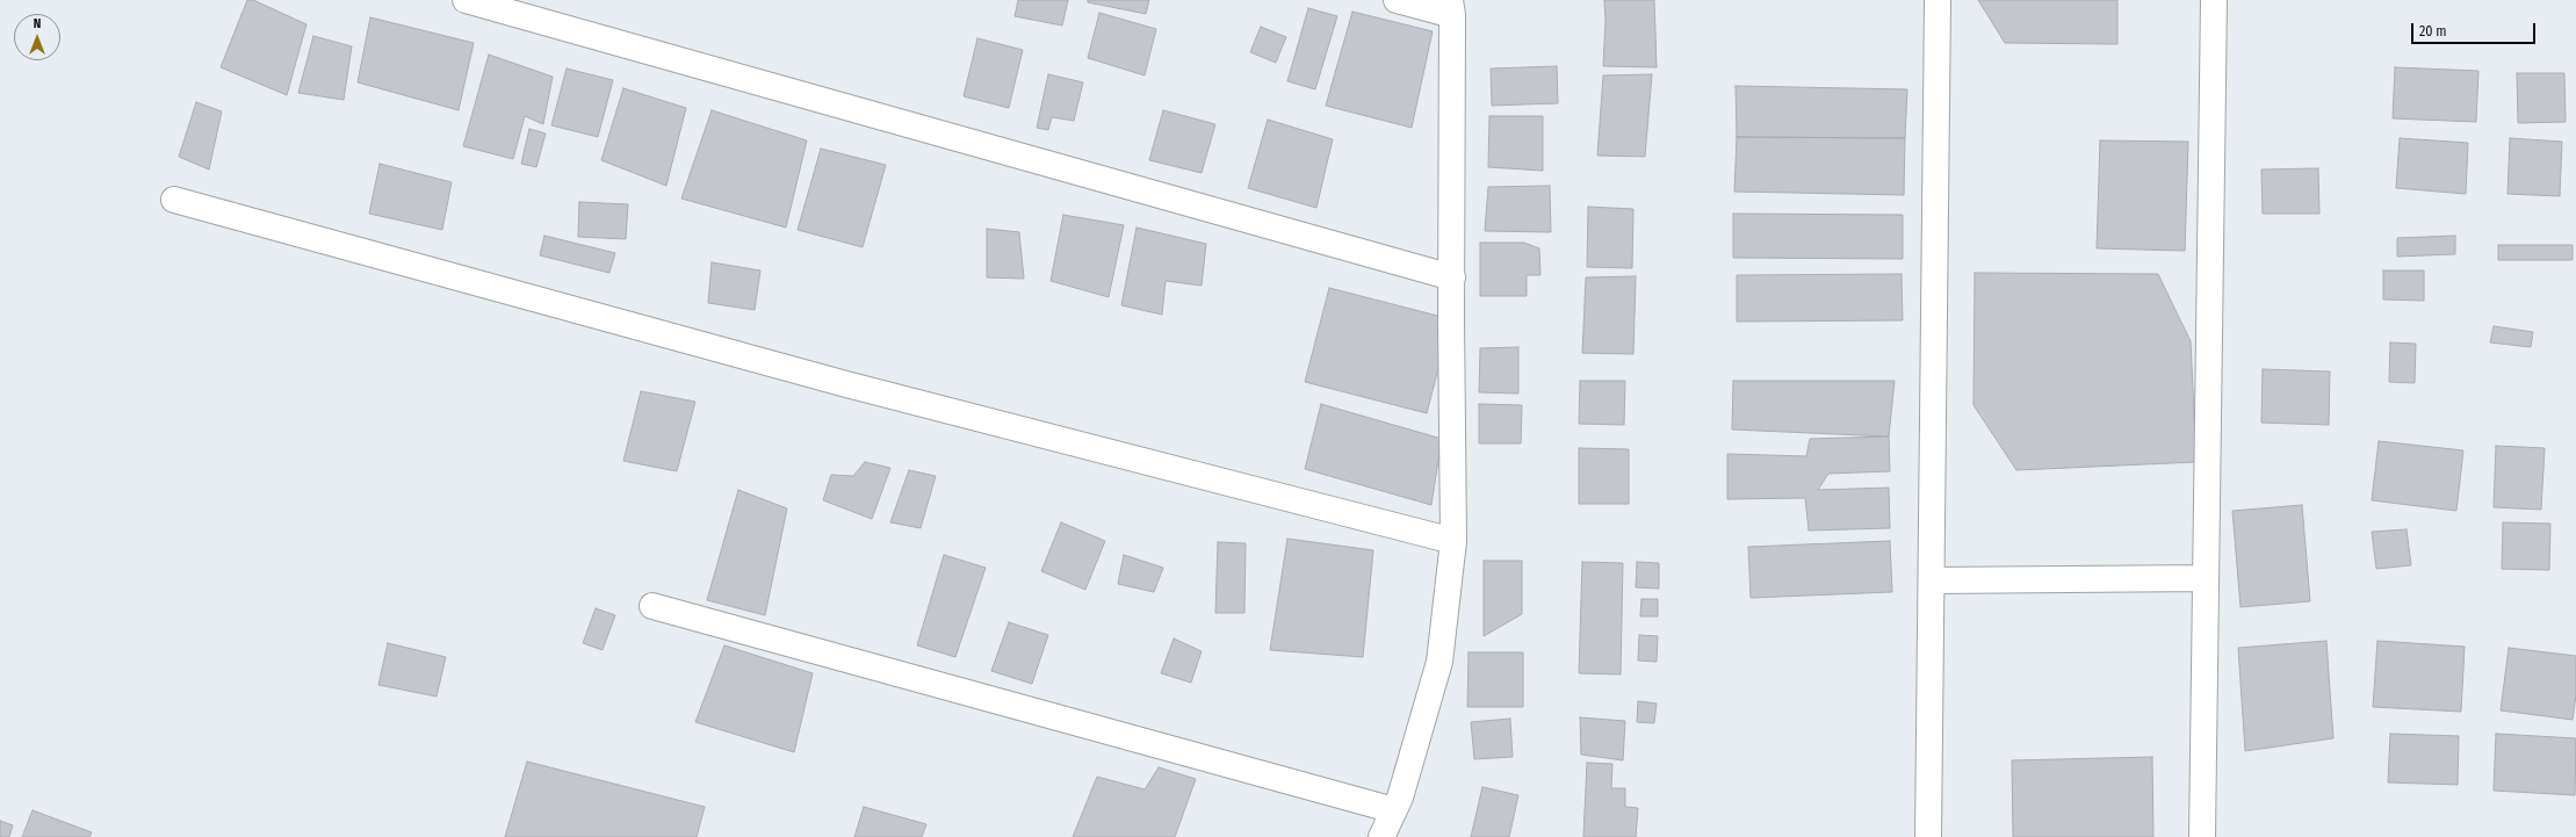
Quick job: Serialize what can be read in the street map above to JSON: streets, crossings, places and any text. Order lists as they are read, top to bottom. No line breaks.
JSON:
{"scale_bar":"20 m","north":"top"}
